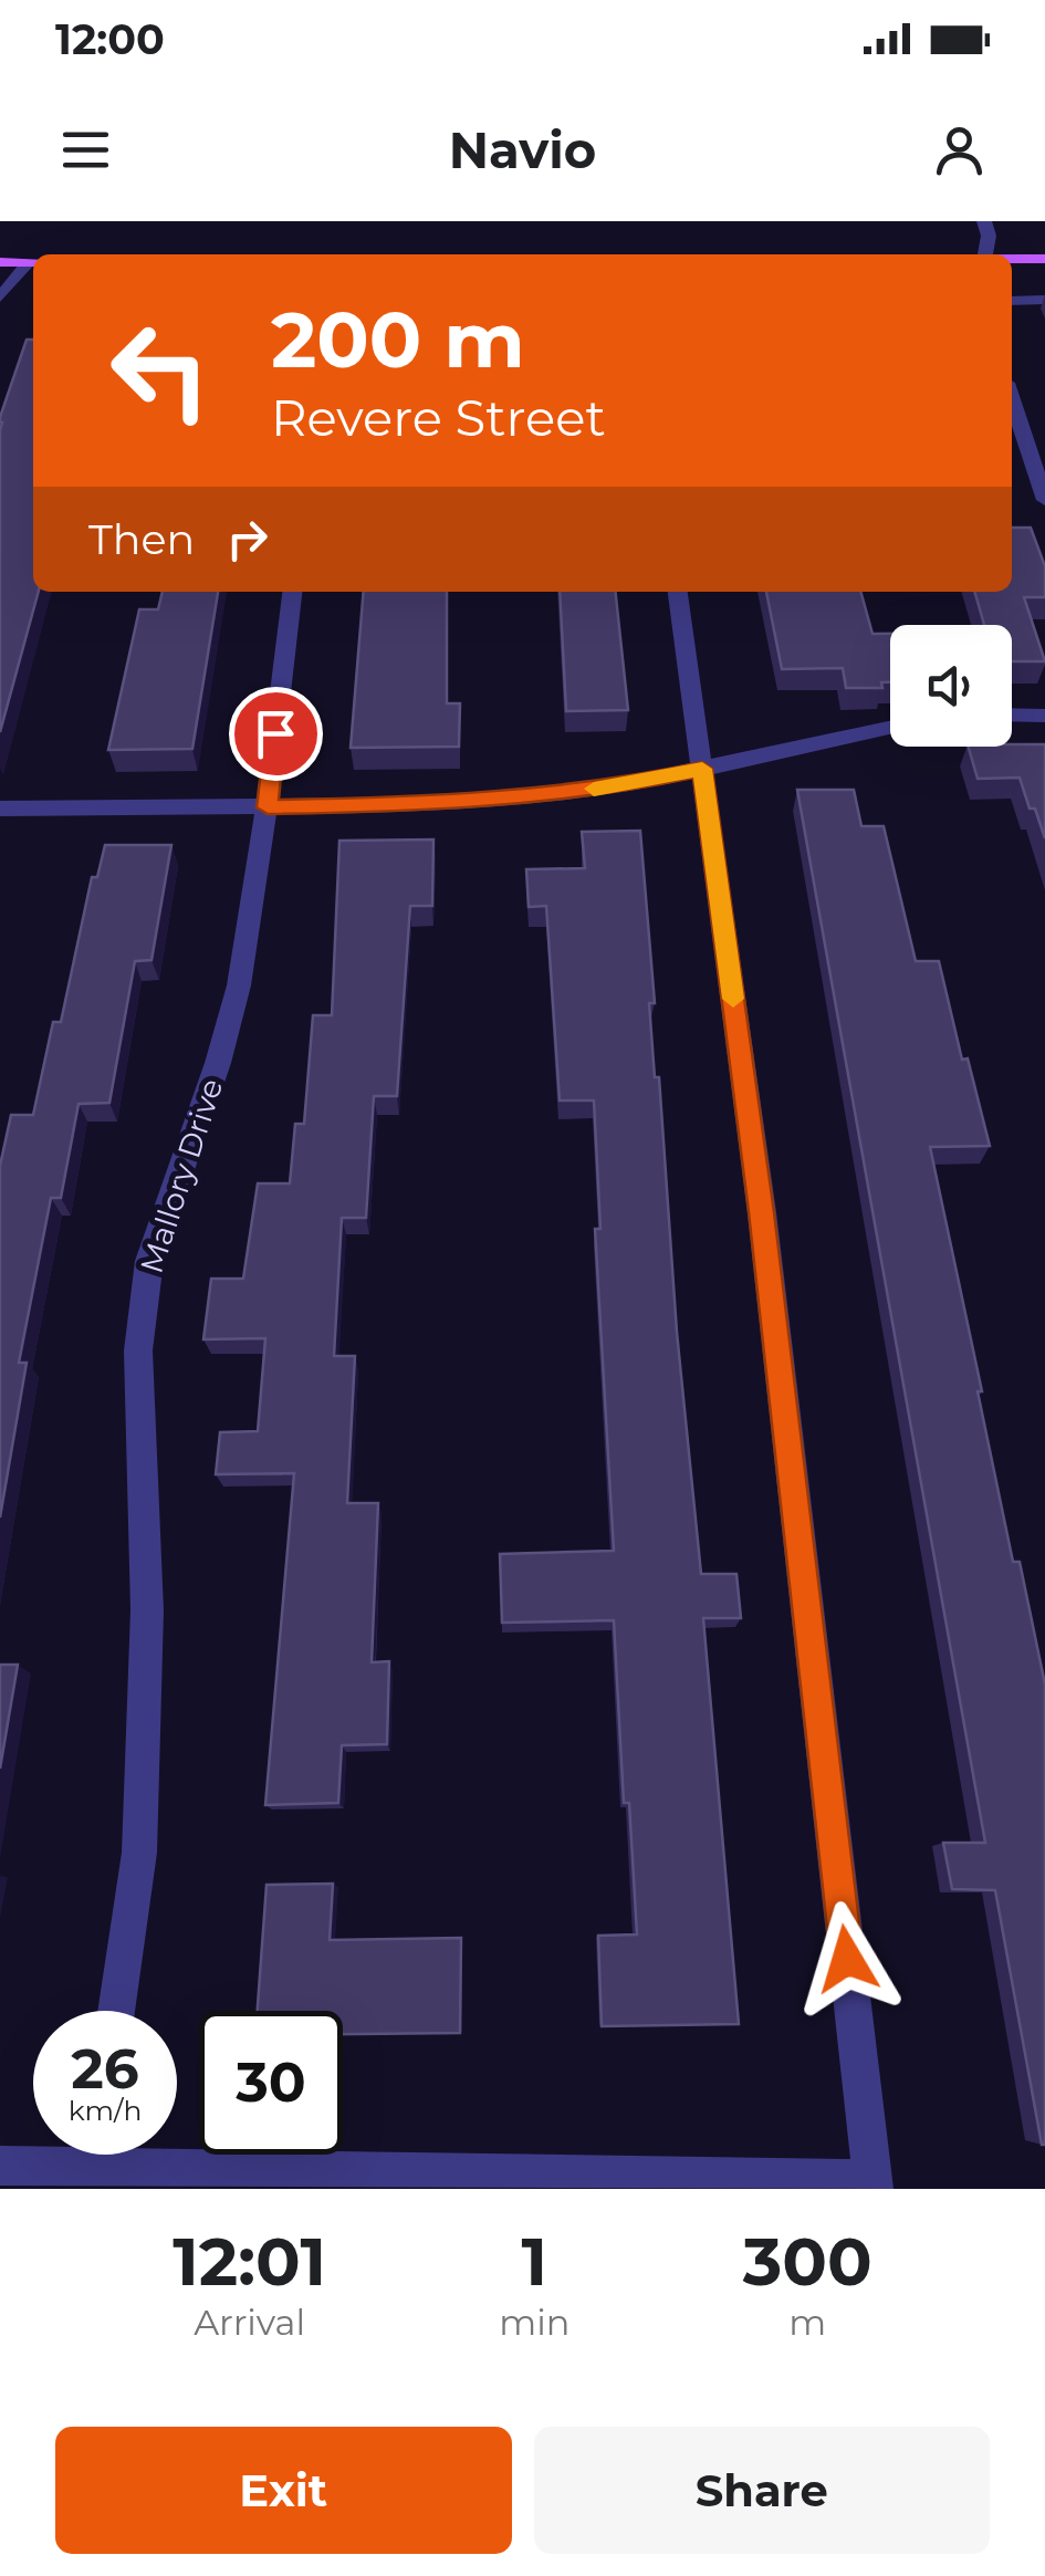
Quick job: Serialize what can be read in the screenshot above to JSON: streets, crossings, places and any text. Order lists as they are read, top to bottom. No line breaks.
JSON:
{"streets":{"street":["Mallory Drive"]},"page":{"status":"12:00","header":"Navio","turn":["200 m","Revere Street"],"then":"Then","speed":"26 km/h","limit":"30","eta":["12:01","Arrival","1","min","300","m"],"buttons":["Exit","Share"]}}
